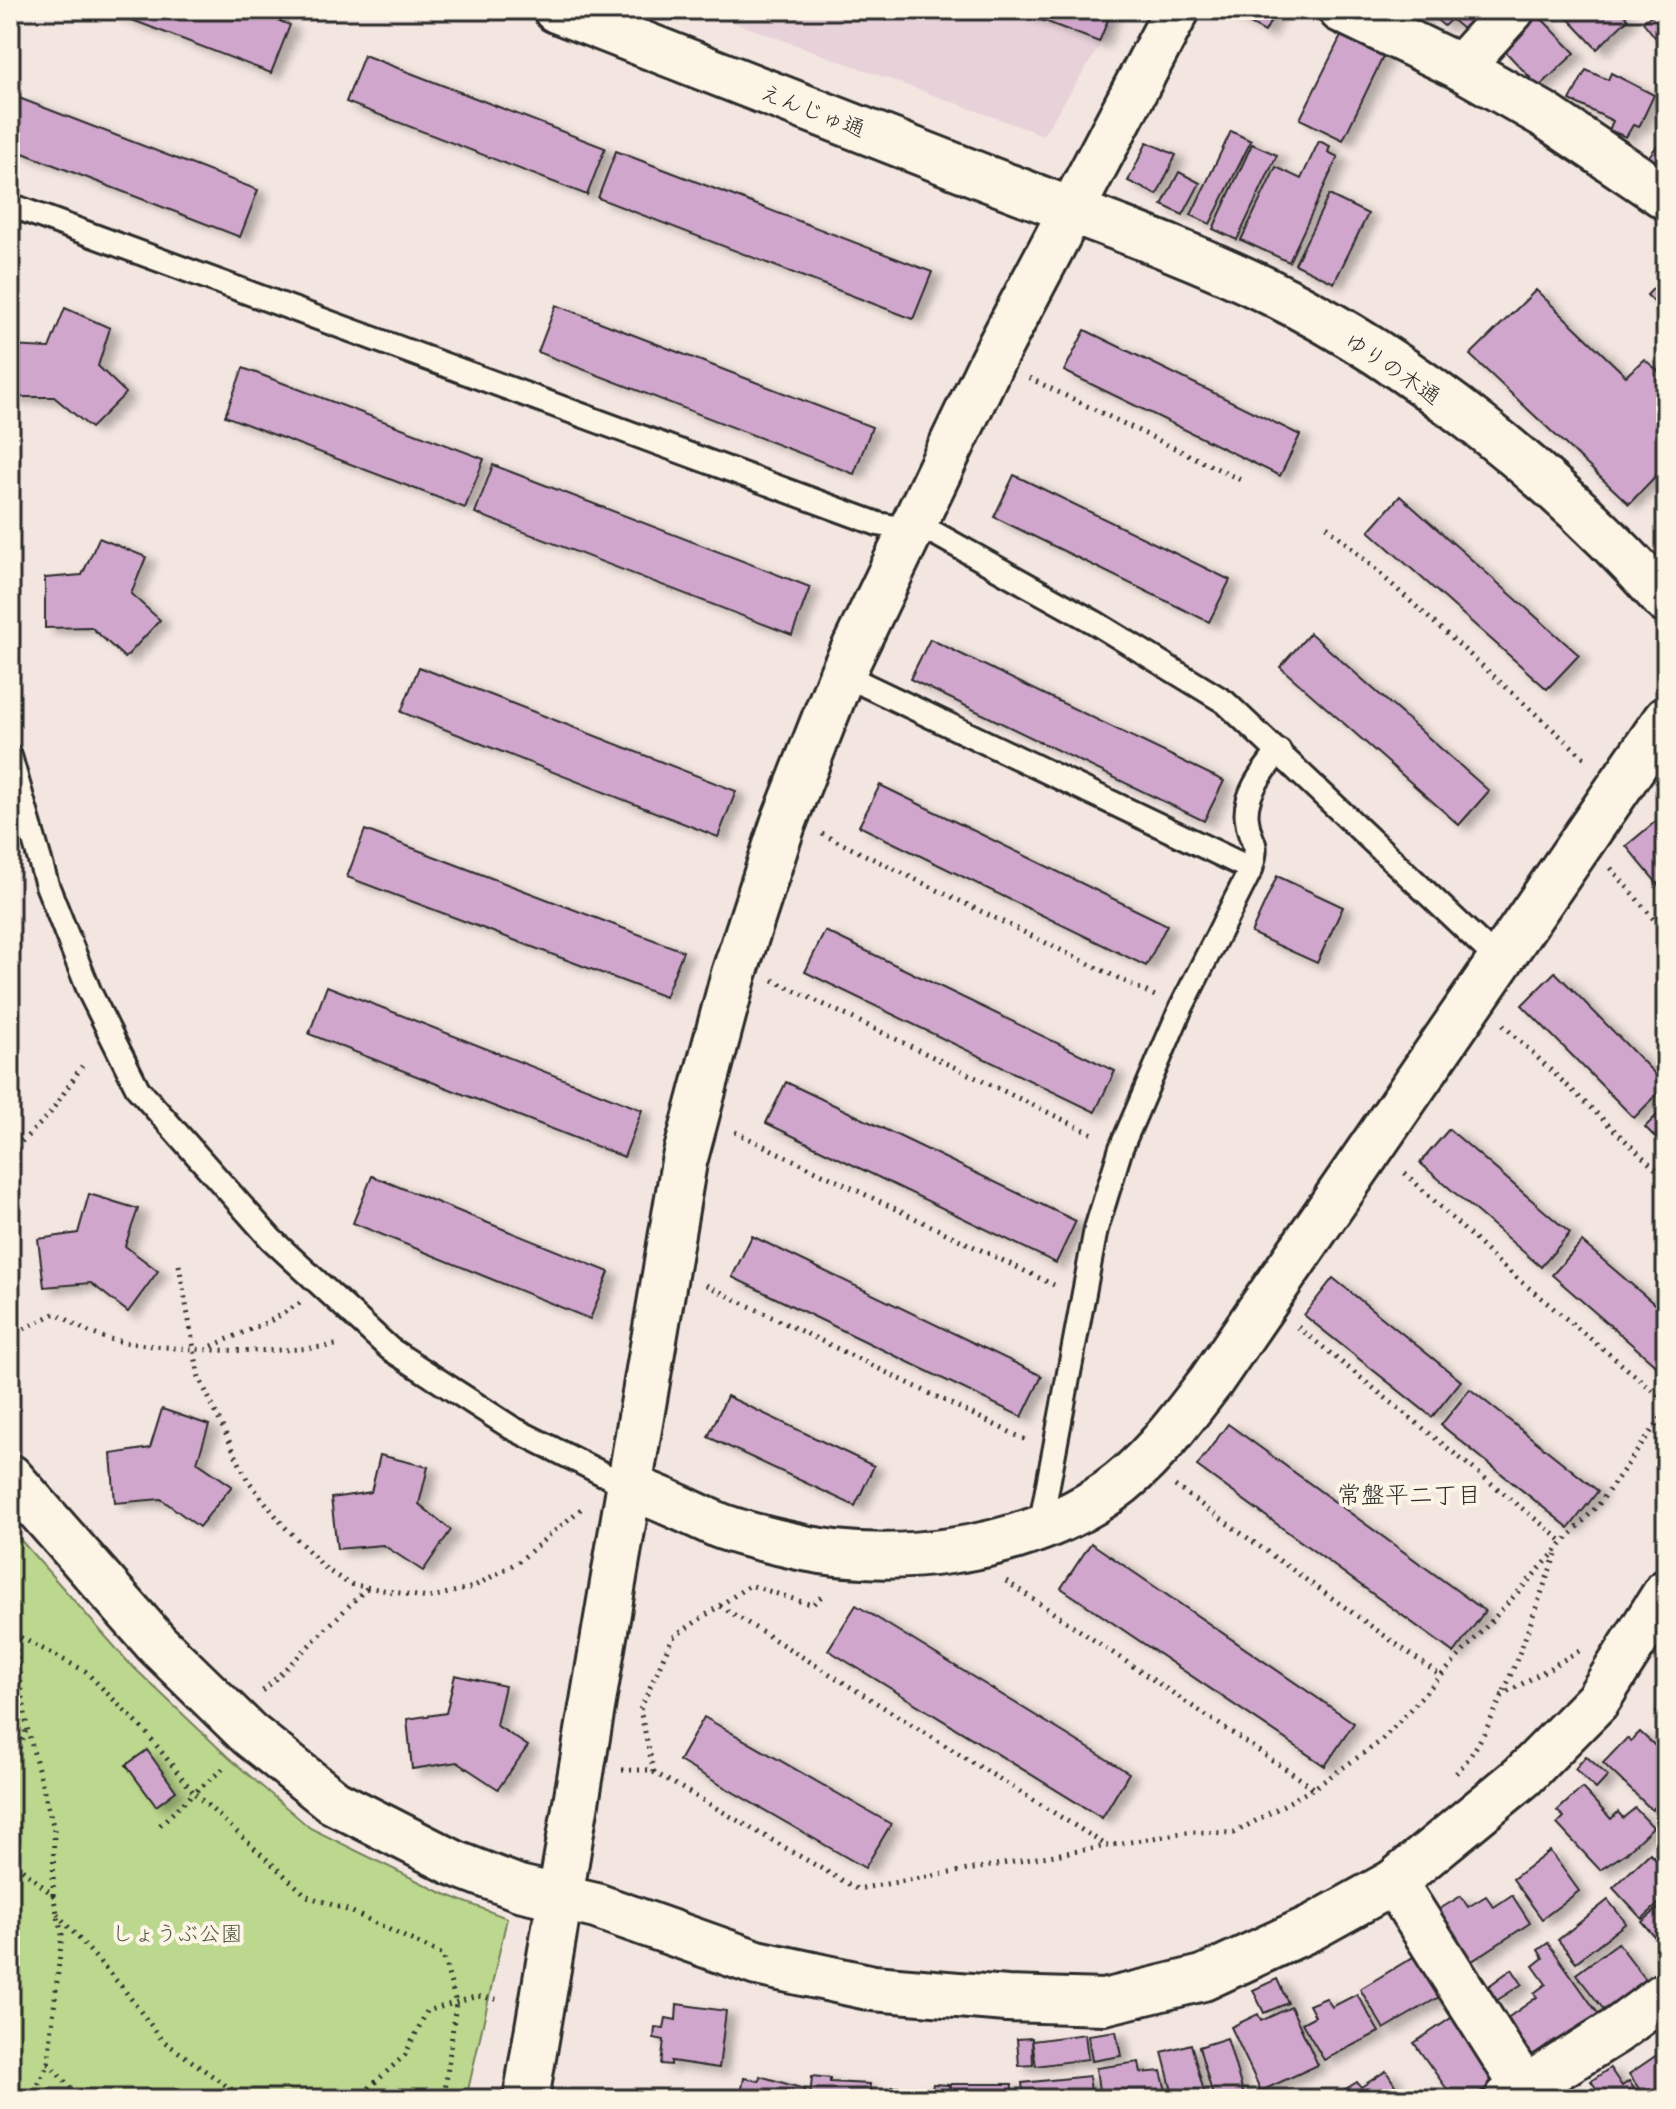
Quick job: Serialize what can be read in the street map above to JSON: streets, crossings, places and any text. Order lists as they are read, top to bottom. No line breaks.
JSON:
{"streets":{"street":["えんじゅ通","ゆりの木通"]},"crossings":[["えんじゅ通","ゆりの木通"]],"districts":["常盤平二丁目"],"parks":["しょうぶ公園"]}
